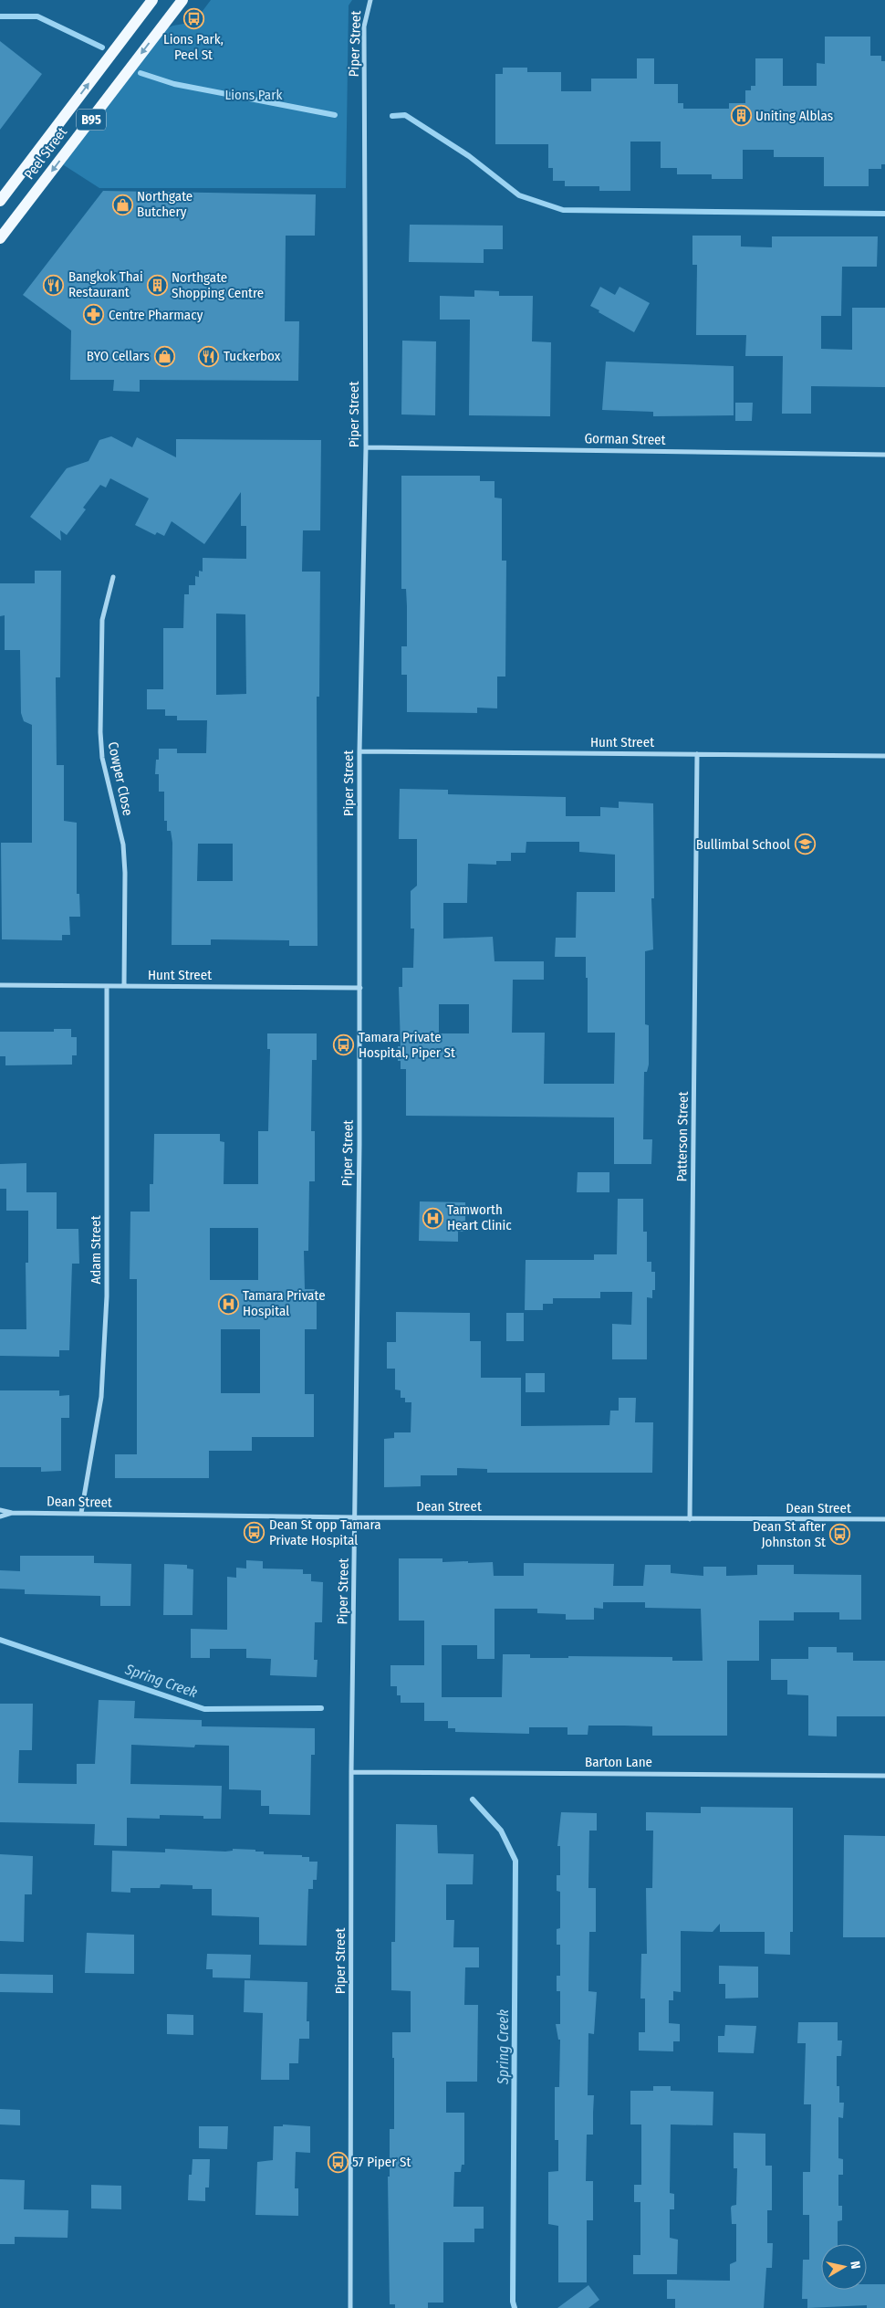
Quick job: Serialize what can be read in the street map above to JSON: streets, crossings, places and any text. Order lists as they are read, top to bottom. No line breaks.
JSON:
{"streets":{"main road":["B95","Peel Street"],"street":["Piper Street","Gorman Street","Hunt Street","Cowper Close","Patterson Street","Adam Street","Dean Street","Barton Lane"]},"crossings":[["Piper Street","Gorman Street"],["Piper Street","Hunt Street"],["Piper Street","Dean Street"],["Piper Street","Barton Lane"],["Hunt Street","Cowper Close"],["Hunt Street","Patterson Street"],["Hunt Street","Adam Street"],["Patterson Street","Dean Street"],["Adam Street","Dean Street"]],"water":["Spring Creek"],"parks":["Lions Park"],"places":{"bus stop":["Lions Park, Peel St","Tamara Private Hospital, Piper St","Dean St opp Tamara Private Hospital","Dean St after Johnston St","57 Piper St"],"building":["Uniting Alblas","Northgate Shopping Centre"],"shop":["Northgate Butchery","BYO Cellars"],"restaurant":["Bangkok Thai Restaurant","Tuckerbox"],"pharmacy":["Centre Pharmacy"],"school or university":["Bullimbal School"],"hospital":["Tamworth Heart Clinic","Tamara Private Hospital"]},"north":"right"}
